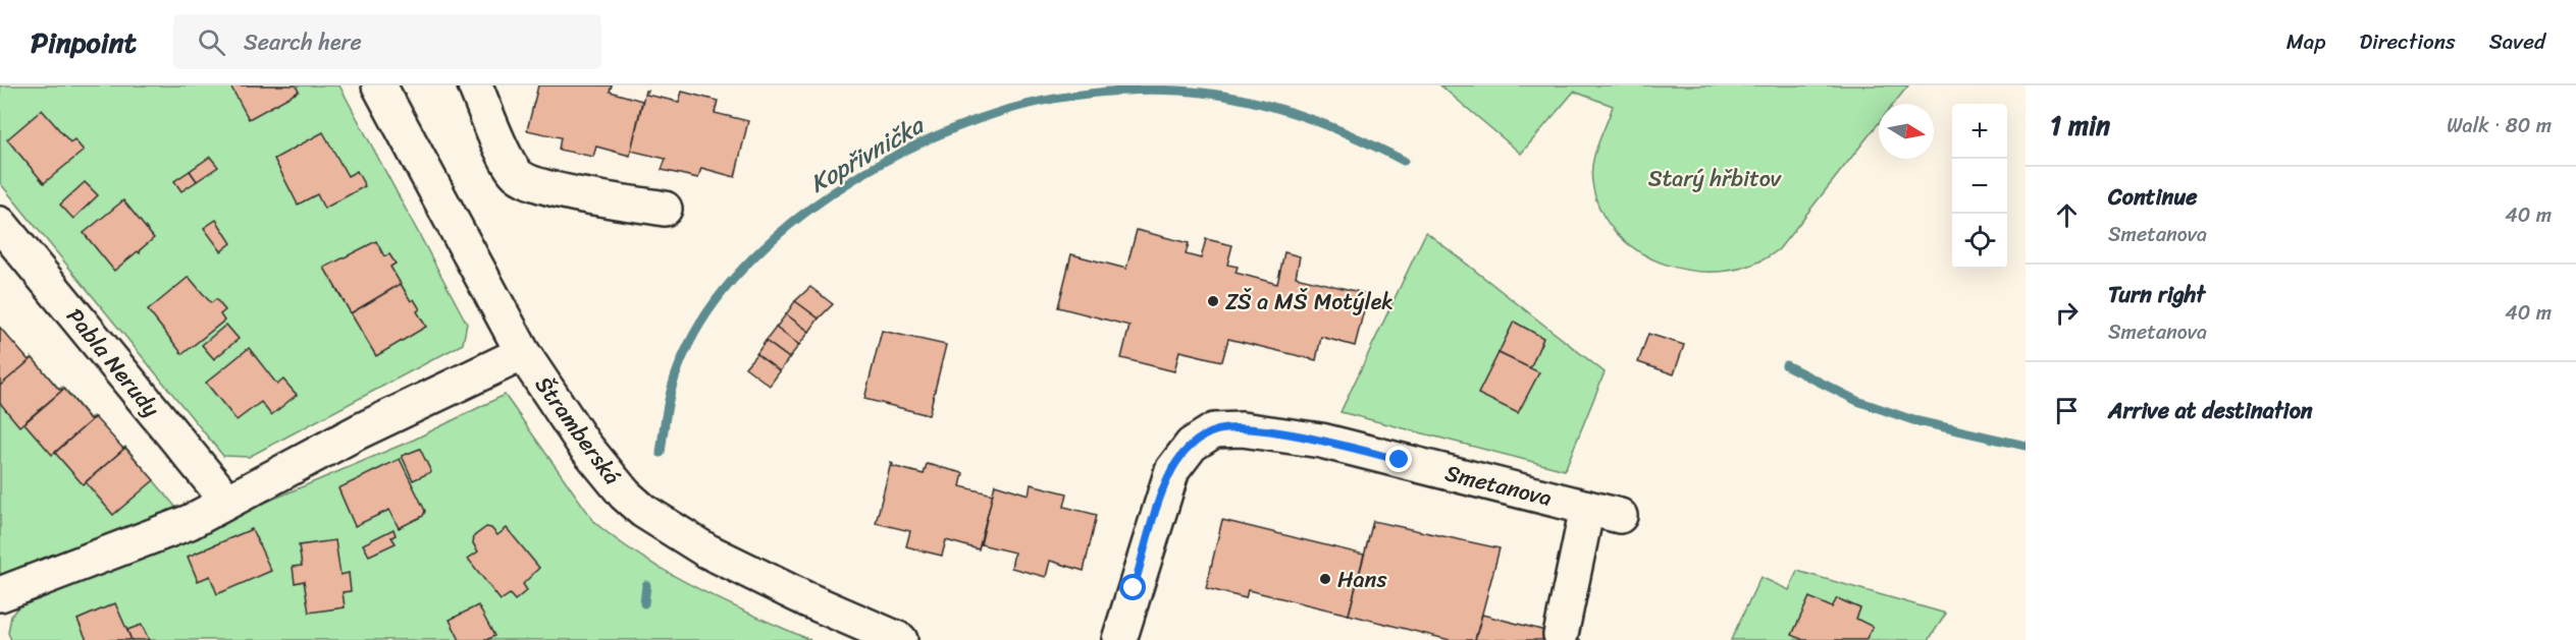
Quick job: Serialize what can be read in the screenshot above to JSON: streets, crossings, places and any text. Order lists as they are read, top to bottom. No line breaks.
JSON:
{"streets":{"street":["Pabla Nerudy","Štramberská","Smetanova"]},"water":["Kopřivnička"],"parks":["Starý hřbitov"],"places":["ZŠ a MŠ Motýlek","Hans"],"north":"right","page":{"header":"Pinpoint","search":"Search here","nav":["Map","Directions","Saved"],"heading":["1 min","Walk · 80 m"],"map_buttons":["+","−"],"list":[["Continue","Smetanova","40 m"],["Turn right","Smetanova","40 m"],"Arrive at destination"]}}
